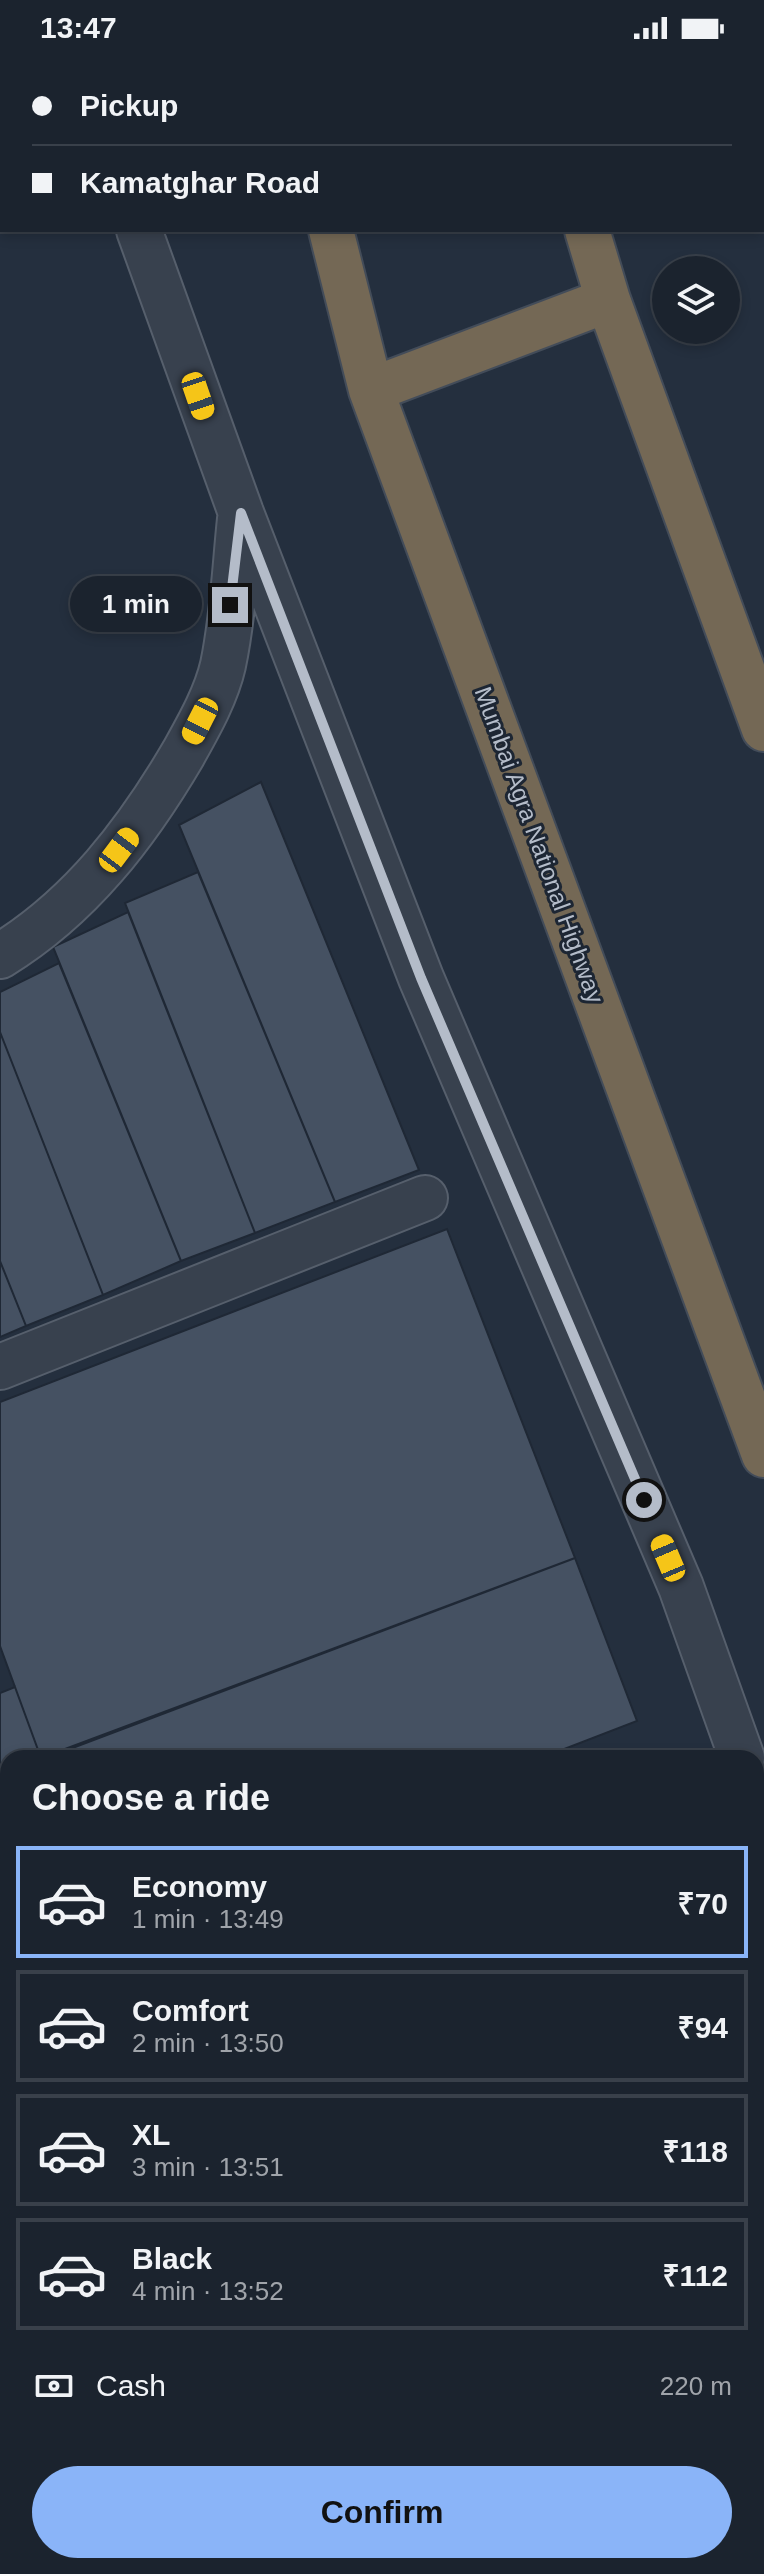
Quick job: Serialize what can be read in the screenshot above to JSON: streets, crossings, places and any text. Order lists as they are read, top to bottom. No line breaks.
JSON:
{"streets":{"highway":["Mumbai Agra National Highway"]},"page":{"status":"13:47","banner":["Pickup","Kamatghar Road"],"bubble":"1 min","heading":"Choose a ride","list":[{"name":"Economy","note":"1 min · 13:49","value":"₹70"},{"name":"Comfort","note":"2 min · 13:50","value":"₹94"},{"name":"XL","note":"3 min · 13:51","value":"₹118"},{"name":"Black","note":"4 min · 13:52","value":"₹112"}],"pay":["Cash","220 m"],"buttons":"Confirm"}}
